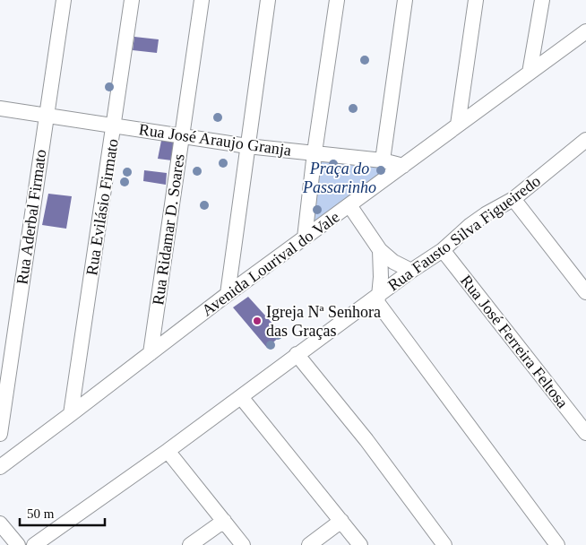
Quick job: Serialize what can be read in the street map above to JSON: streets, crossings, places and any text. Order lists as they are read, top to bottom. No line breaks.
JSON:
{"streets":{"street":["Rua José Araujo Granja","Rua Evilásio Firmato","Rua Aderbal Firmato","Rua Ridamar D. Soares","Rua Fausto Silva Figueiredo","Avenida Lourival do Vale","Rua José Ferreira Feltosa"]},"crossings":[["Rua José Araujo Granja","Rua Evilásio Firmato"],["Rua José Araujo Granja","Rua Aderbal Firmato"],["Rua José Araujo Granja","Rua Ridamar D. Soares"],["Rua José Araujo Granja","Avenida Lourival do Vale"],["Rua Evilásio Firmato","Avenida Lourival do Vale"],["Rua Ridamar D. Soares","Avenida Lourival do Vale"],["Rua Fausto Silva Figueiredo","Rua José Ferreira Feltosa"]],"parks":["Praça do Passarinho"],"places":["Igreja Nª Senhora das Graças"],"scale_bar":"50 m"}
